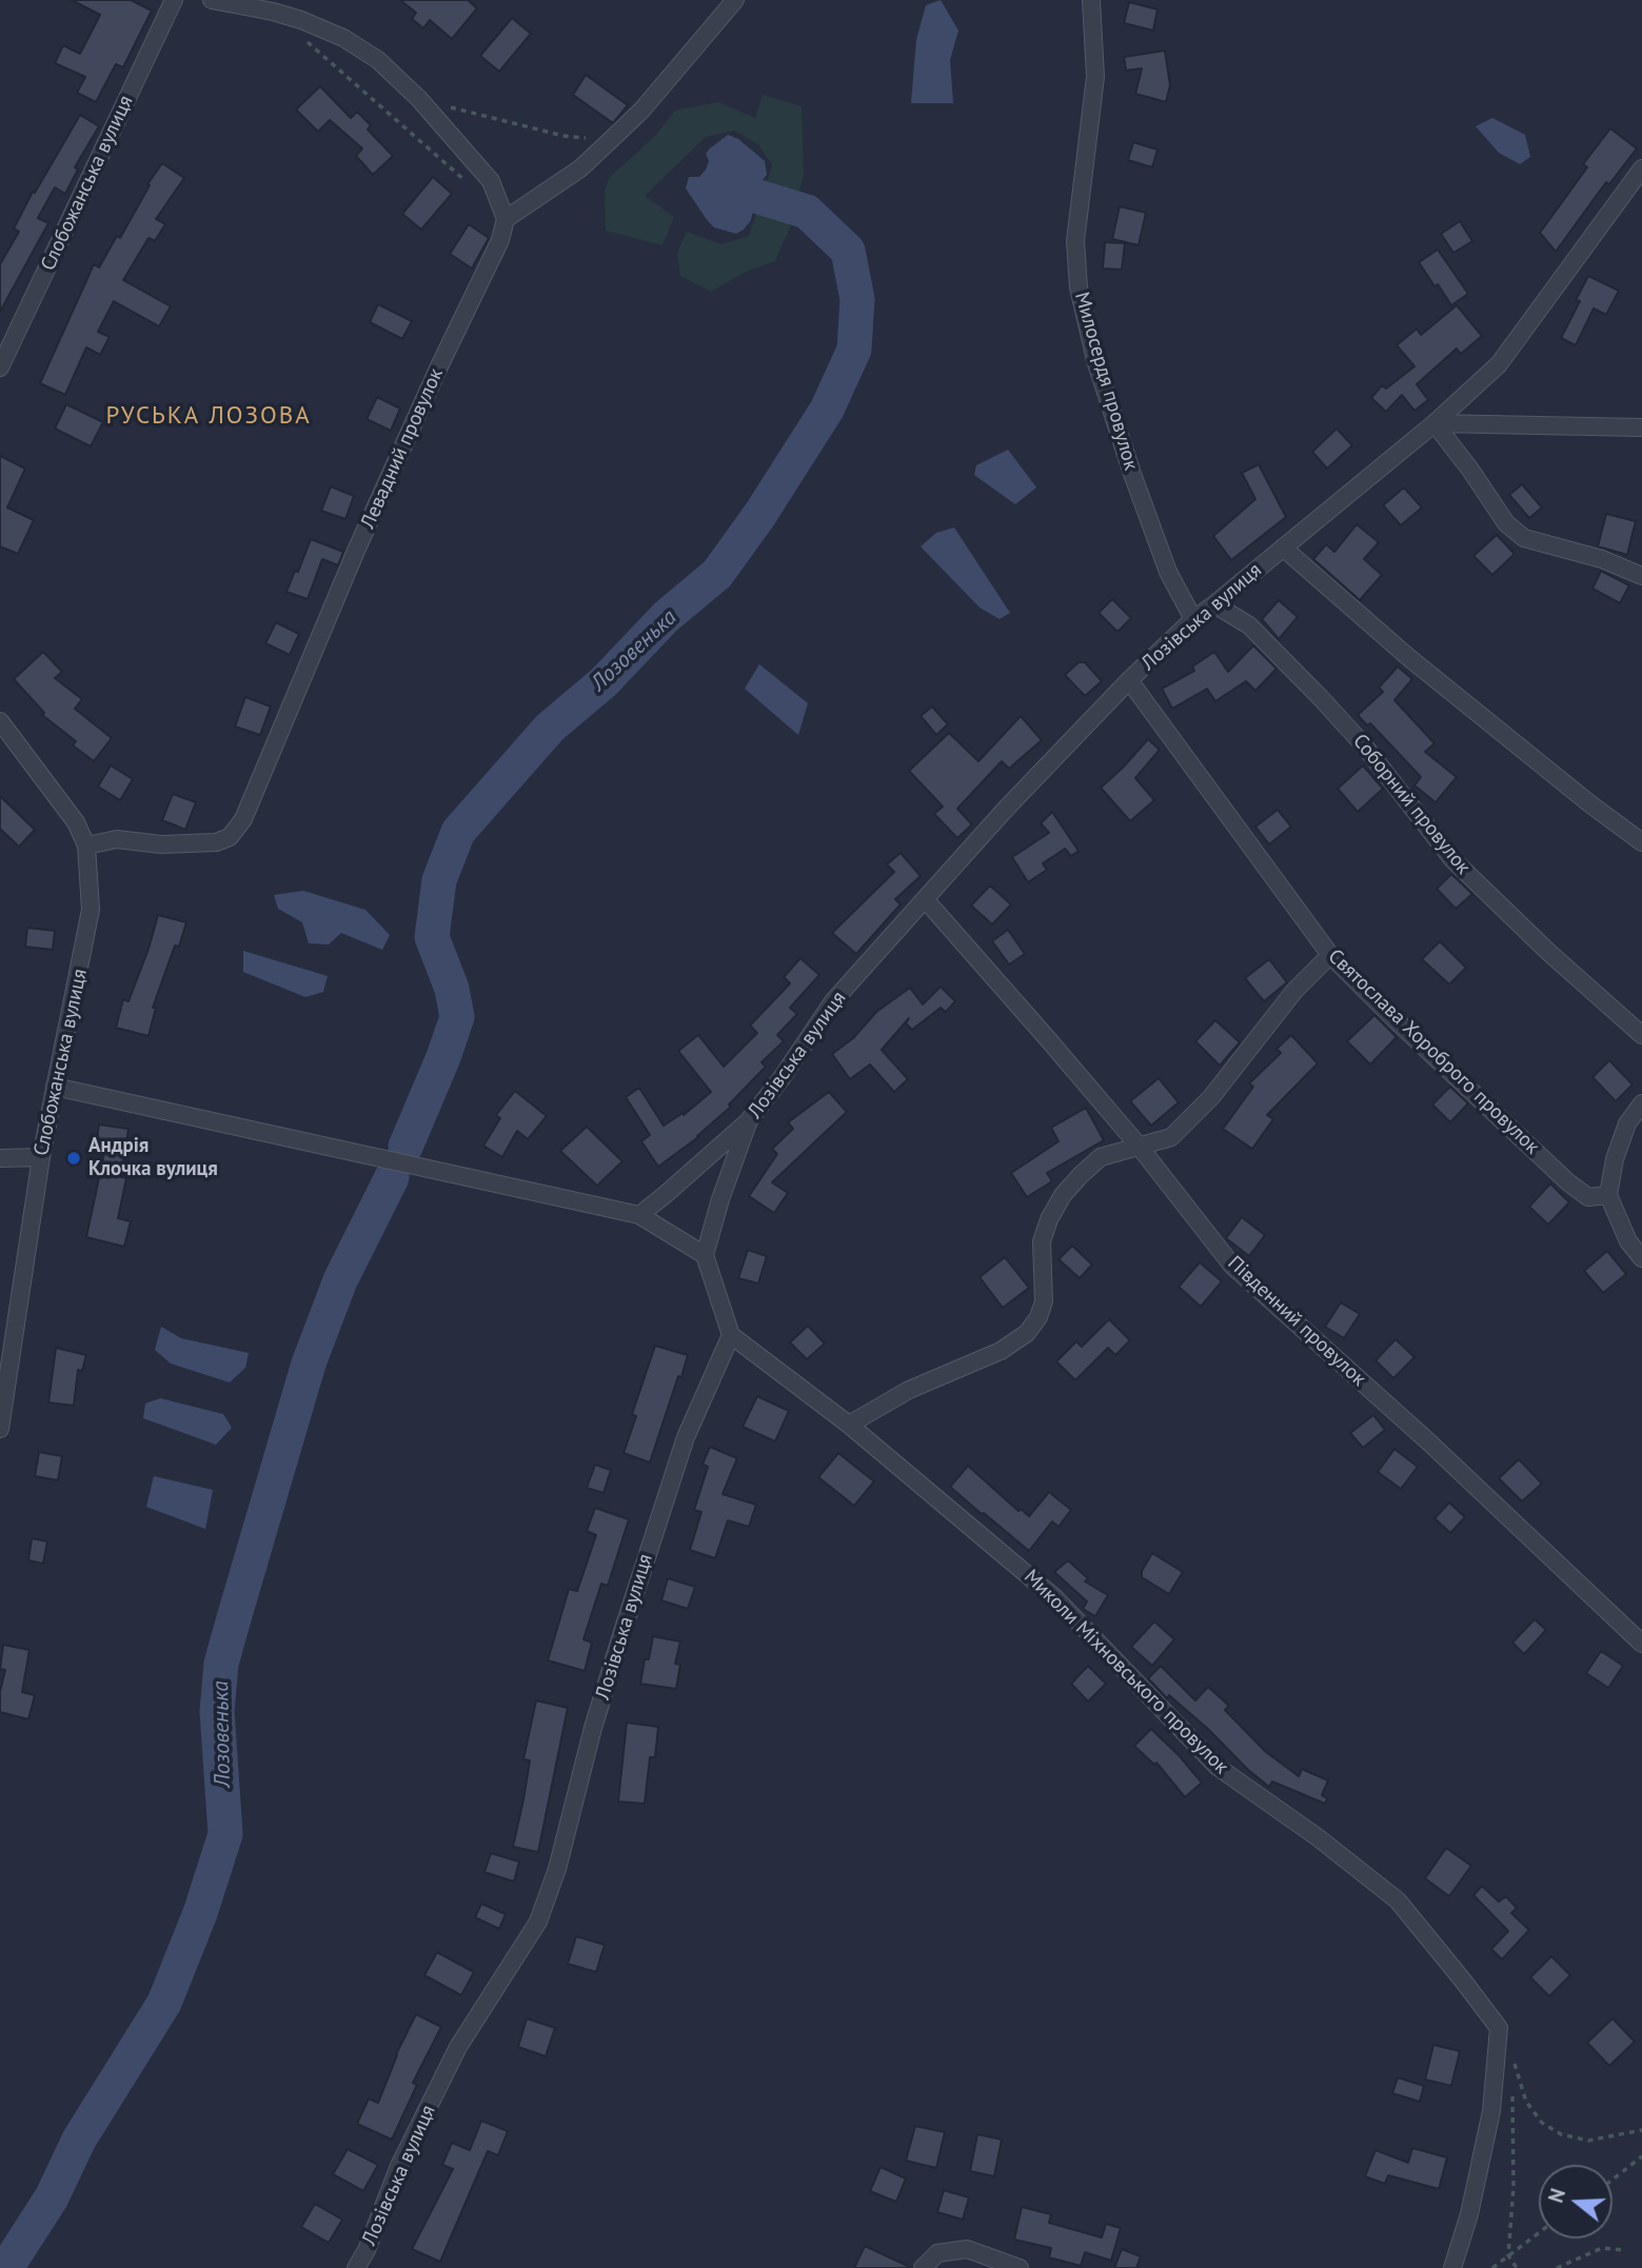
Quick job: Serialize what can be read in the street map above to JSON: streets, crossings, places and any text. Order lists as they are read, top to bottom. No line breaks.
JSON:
{"streets":{"street":["Слобожанська вулиця","Милосердя провулок","Левадний провулок","Лозівська вулиця","Соборний провулок","Святослава Хороброго провулок","Південний провулок","Миколи Міхновського провулок"]},"crossings":[["Слобожанська вулиця","Левадний провулок"],["Милосердя провулок","Лозівська вулиця"],["Лозівська вулиця","Соборний провулок"],["Лозівська вулиця","Святослава Хороброго провулок"],["Лозівська вулиця","Південний провулок"],["Лозівська вулиця","Миколи Міхновського провулок"]],"districts":["РУСЬКА ЛОЗОВА"],"water":["Лозовенька"],"places":["Андрія Клочка вулиця"],"north":"left"}
